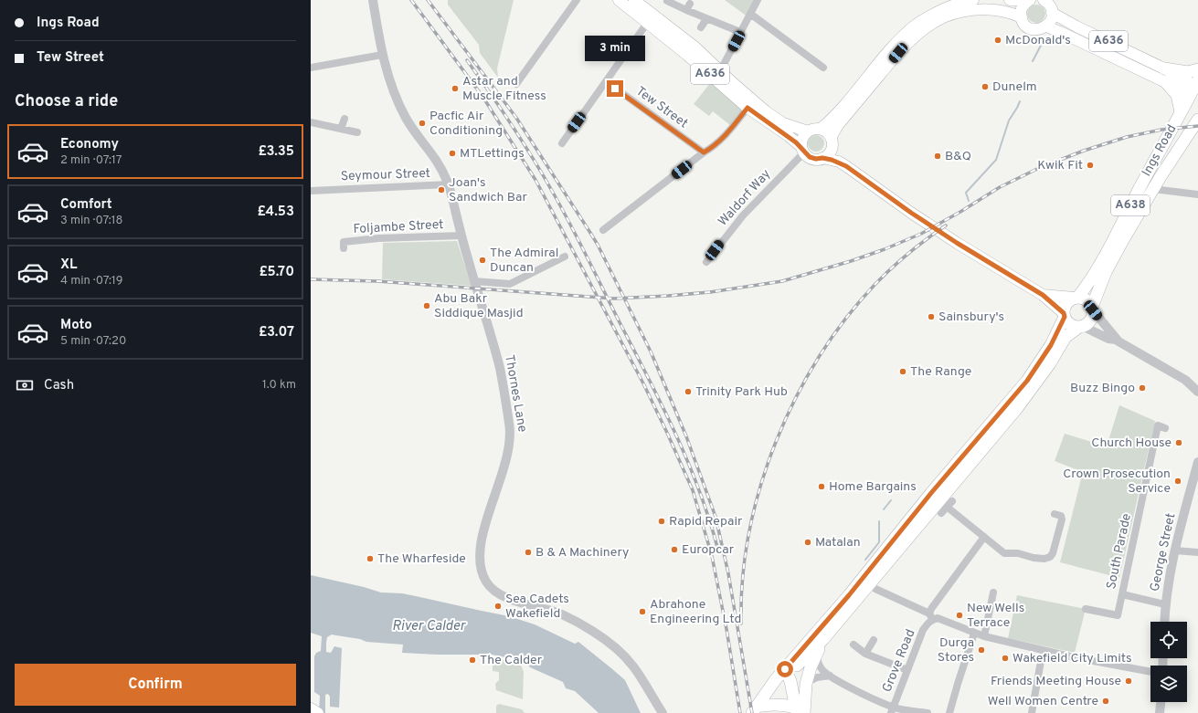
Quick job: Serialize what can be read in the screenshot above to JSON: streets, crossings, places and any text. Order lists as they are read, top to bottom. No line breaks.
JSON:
{"streets":{"highway":["Ings Road","A638"],"main road":["A636"],"street":["Tew Street","Seymour Street","Waldorf Way","Foljambe Street","Thornes Lane","South Parade","George Street","Grove Road"]},"crossings":[["A636","Ings Road"],["A636","Waldorf Way"],["A636","A638"],["Ings Road","A638"],["Seymour Street","Thornes Lane"],["Foljambe Street","Thornes Lane"]],"water":["River Calder"],"places":["McDonald's","Dunelm","Astar and Muscle Fitness","Pacfic Air Conditioning","MTLettings","B&Q","Kwik Fit","Joan's Sandwich Bar","The Admiral Duncan","Abu Bakr Siddique Masjid","Sainsbury's","The Range","Buzz Bingo","Trinity Park Hub","Church House","Crown Prosecution Service","Home Bargains","Rapid Repair","Matalan","Europcar","B & A Machinery","The Wharfeside","Sea Cadets Wakefield","Abrahone Engineering Ltd","New Wells Terrace","Durga Stores","Wakefield City Limits","The Calder","Friends Meeting House","Well Women Centre"],"page":{"banner":["Ings Road","Tew Street"],"bubble":"3 min","heading":"Choose a ride","list":[{"name":"Economy","note":"2 min · 07:17","value":"£3.35"},{"name":"Comfort","note":"3 min · 07:18","value":"£4.53"},{"name":"XL","note":"4 min · 07:19","value":"£5.70"},{"name":"Moto","note":"5 min · 07:20","value":"£3.07"}],"pay":["Cash","1.0 km"],"buttons":"Confirm"}}
